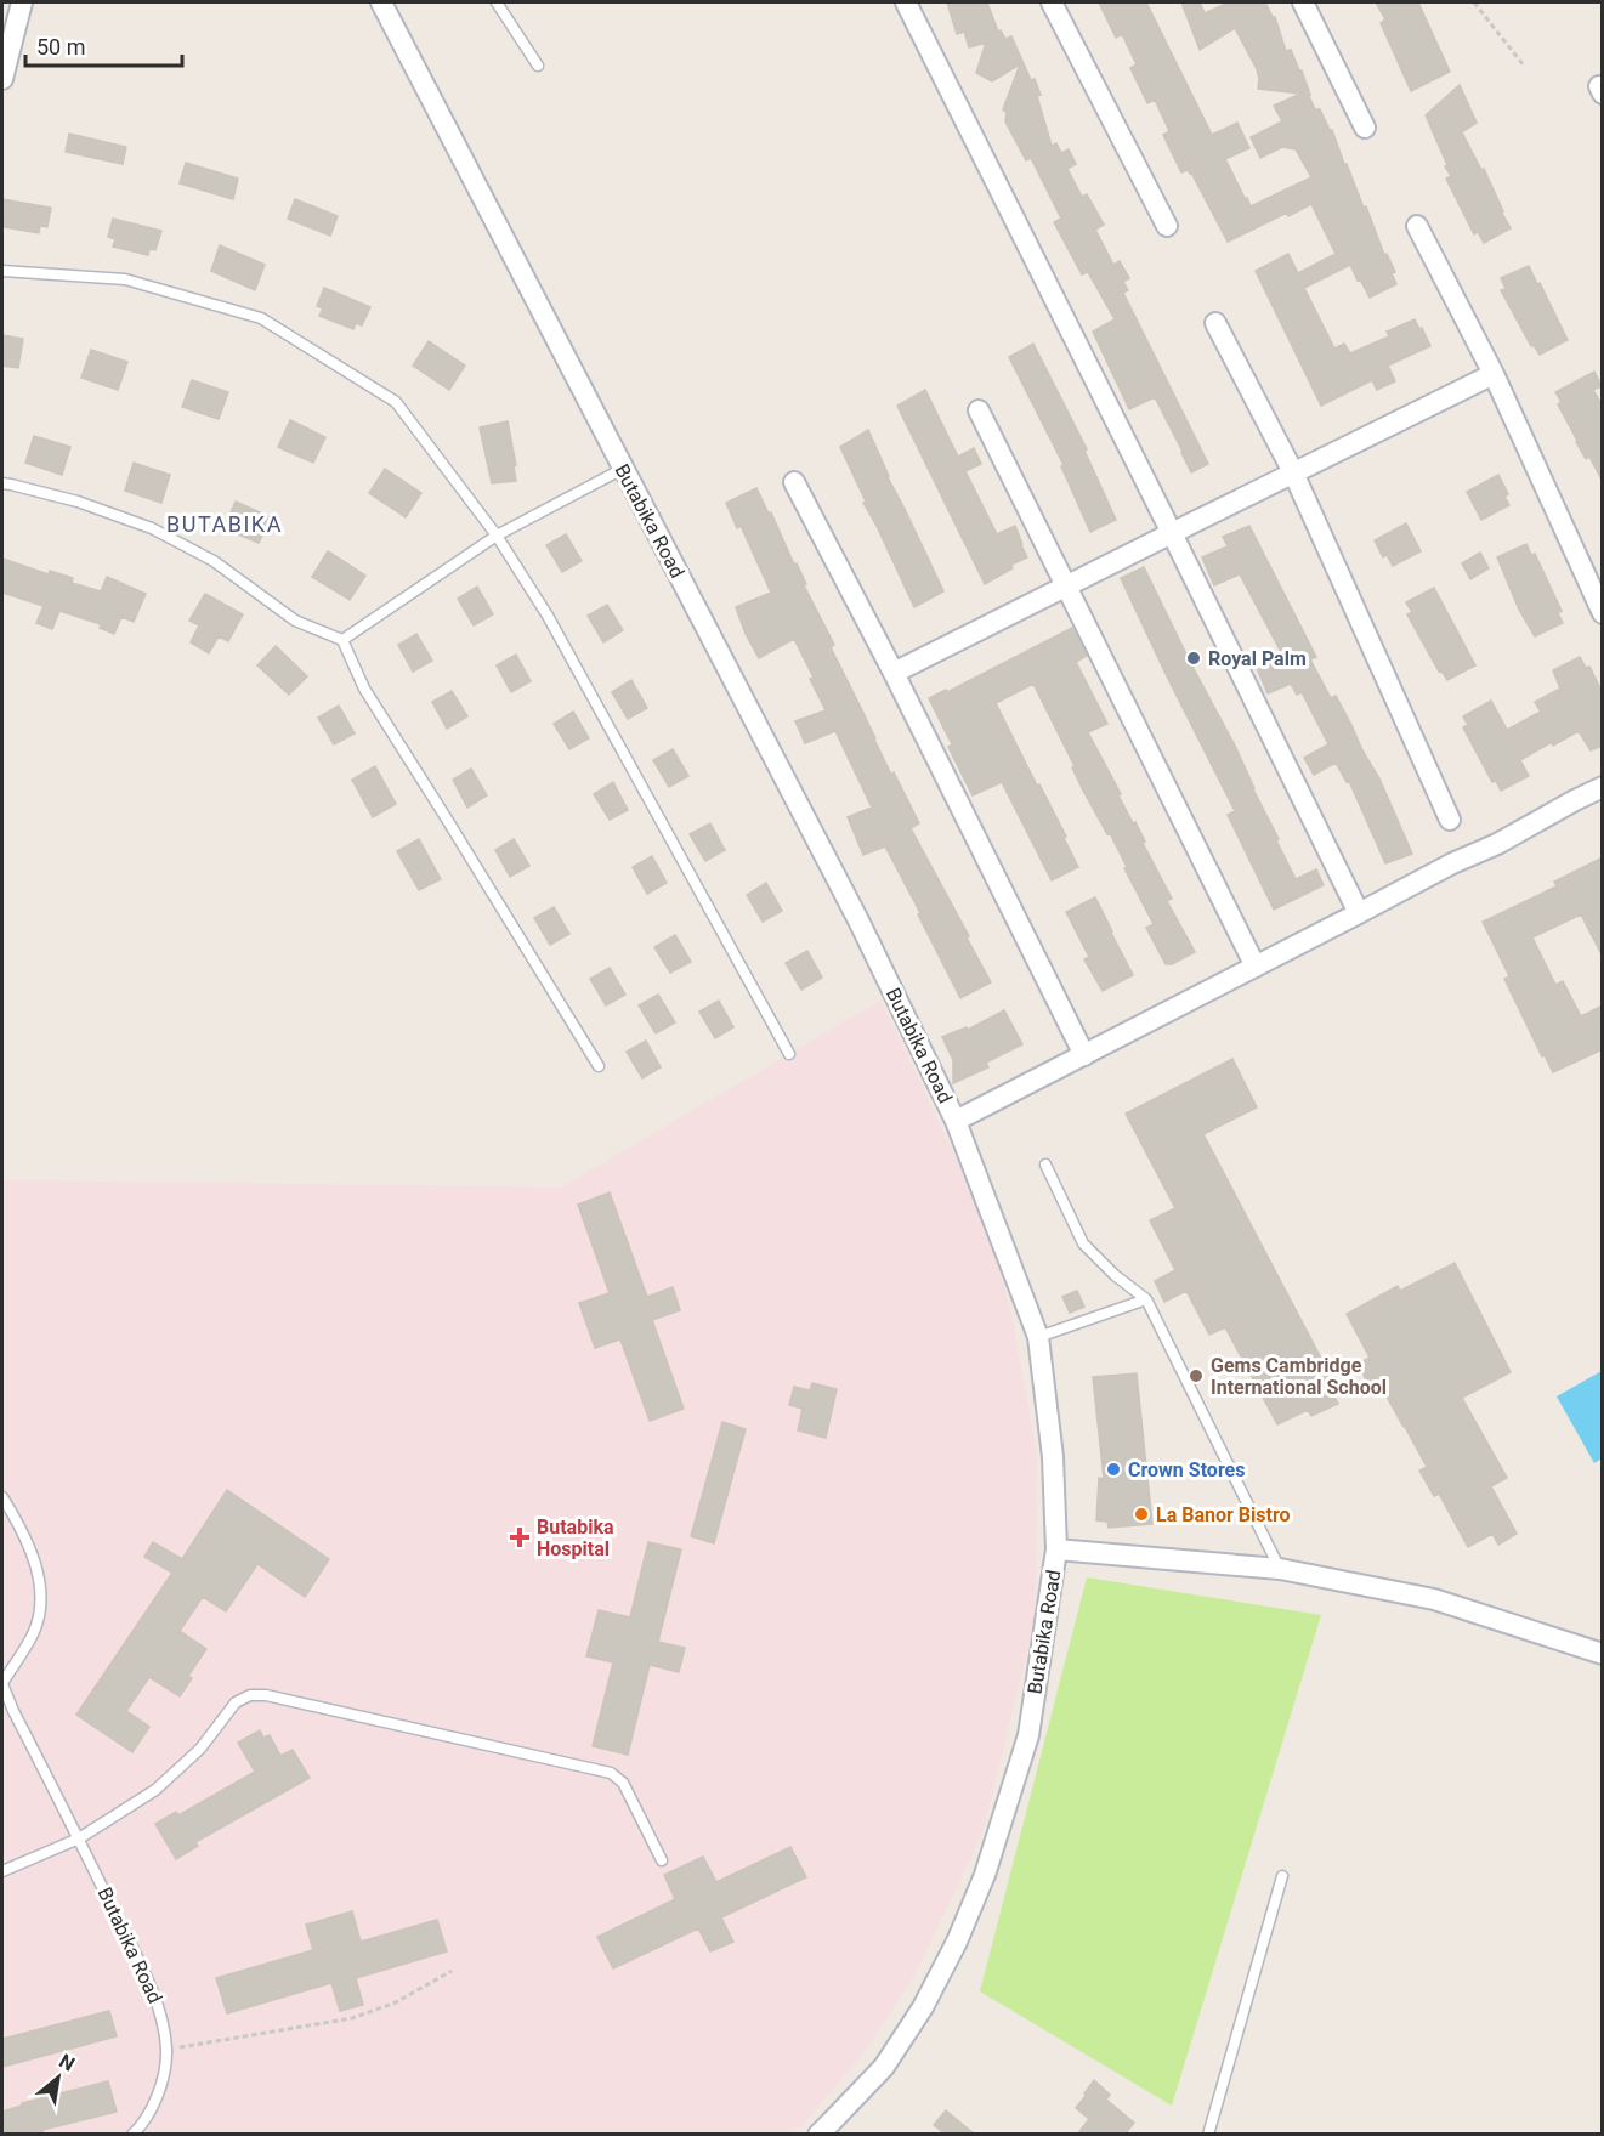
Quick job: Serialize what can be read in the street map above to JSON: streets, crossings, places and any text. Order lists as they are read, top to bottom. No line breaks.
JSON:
{"streets":{"street":["Butabika Road"]},"districts":["BUTABIKA"],"places":{"other":["Royal Palm","Gems Cambridge International School","Crown Stores","La Banor Bistro"],"health":["Butabika Hospital"]},"scale_bar":"50 m","north":"top right"}
